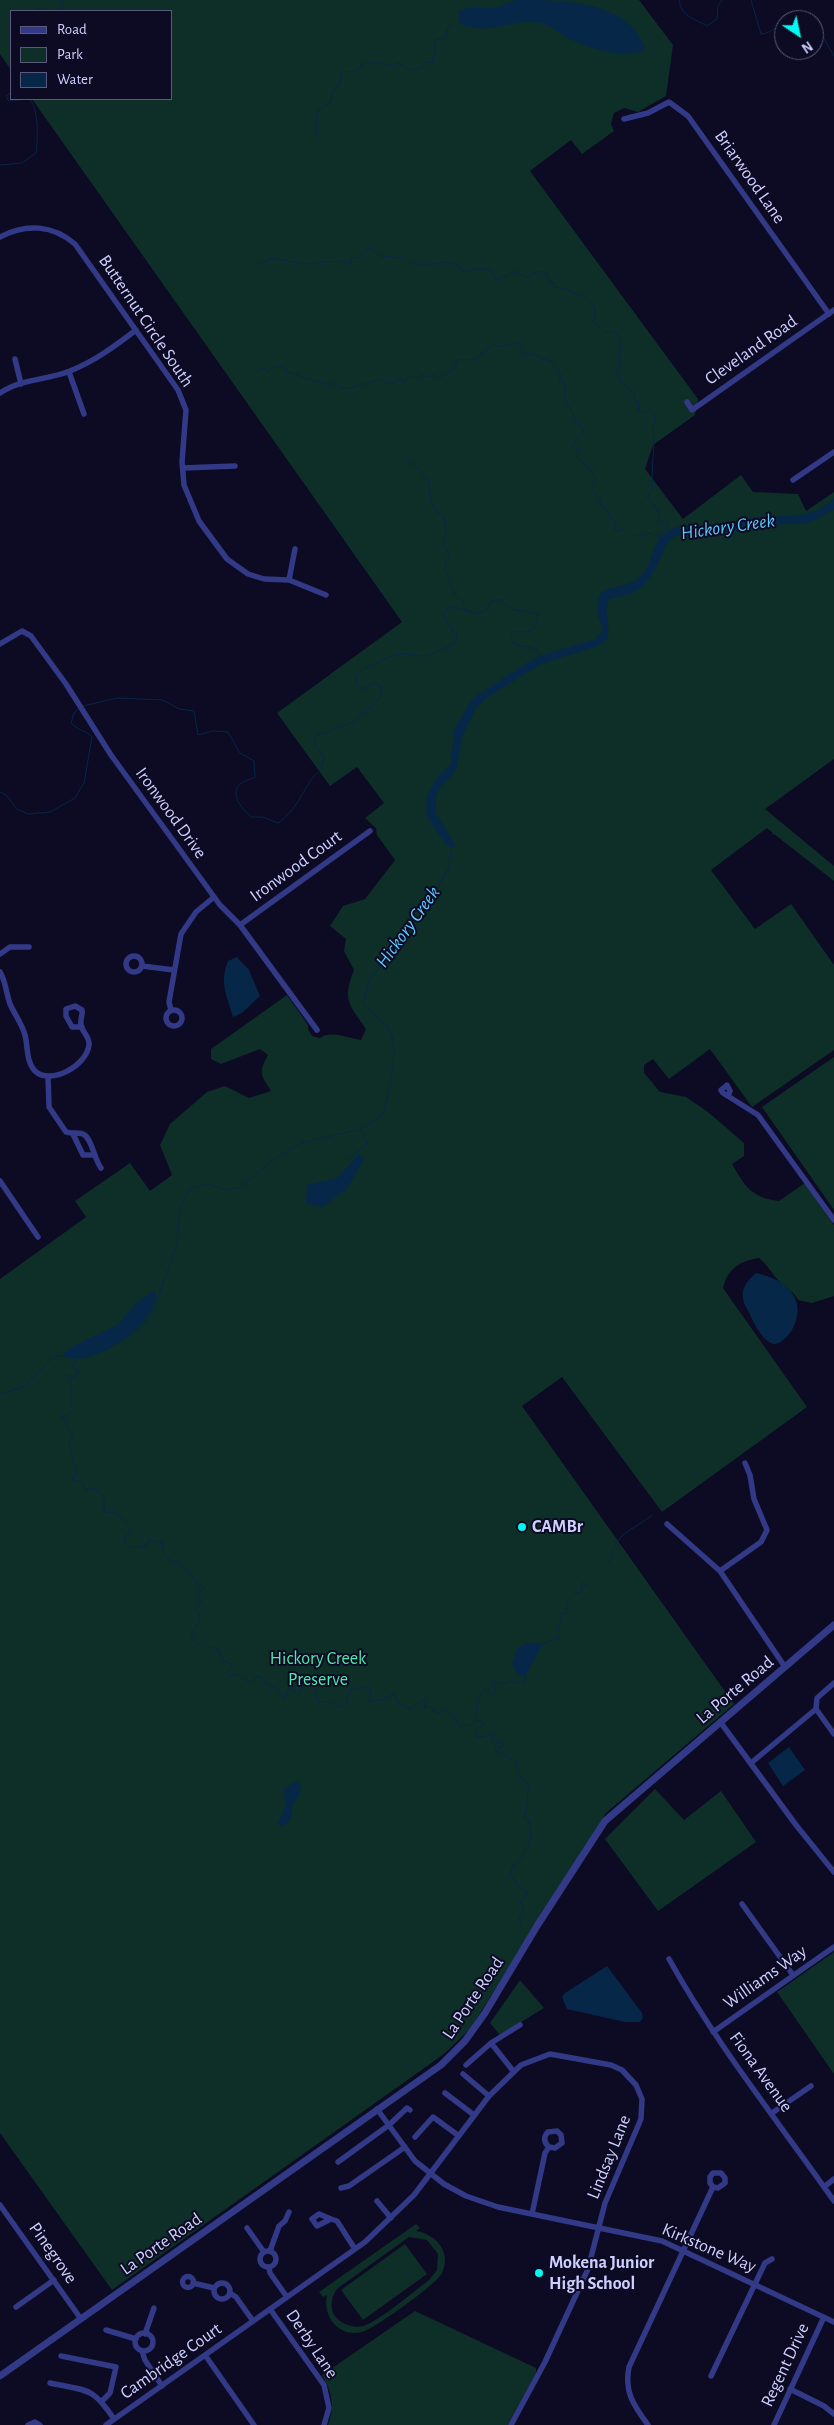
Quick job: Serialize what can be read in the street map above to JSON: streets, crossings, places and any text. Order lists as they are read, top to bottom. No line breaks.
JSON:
{"streets":{"street":["Briarwood Lane","Butternut Circle South","Cleveland Road","Ironwood Drive","Ironwood Court","La Porte Road","Williams Way","Fiona Avenue","Lindsay Lane","Kirkstone Way","Pinegrove","Derby Lane","Cambridge Court","Regent Drive"]},"crossings":[["Briarwood Lane","Cleveland Road"],["Ironwood Drive","Ironwood Court"],["La Porte Road","Kirkstone Way"],["La Porte Road","Pinegrove"],["Williams Way","Fiona Avenue"],["Lindsay Lane","Kirkstone Way"],["Lindsay Lane","Cambridge Court"],["Kirkstone Way","Cambridge Court"],["Kirkstone Way","Regent Drive"],["Derby Lane","Cambridge Court"]],"water":["Hickory Creek"],"parks":["Hickory Creek Preserve"],"places":["CAMBr","Mokena Junior High School"],"legend":["Road","Park","Water"],"north":"bottom right"}
